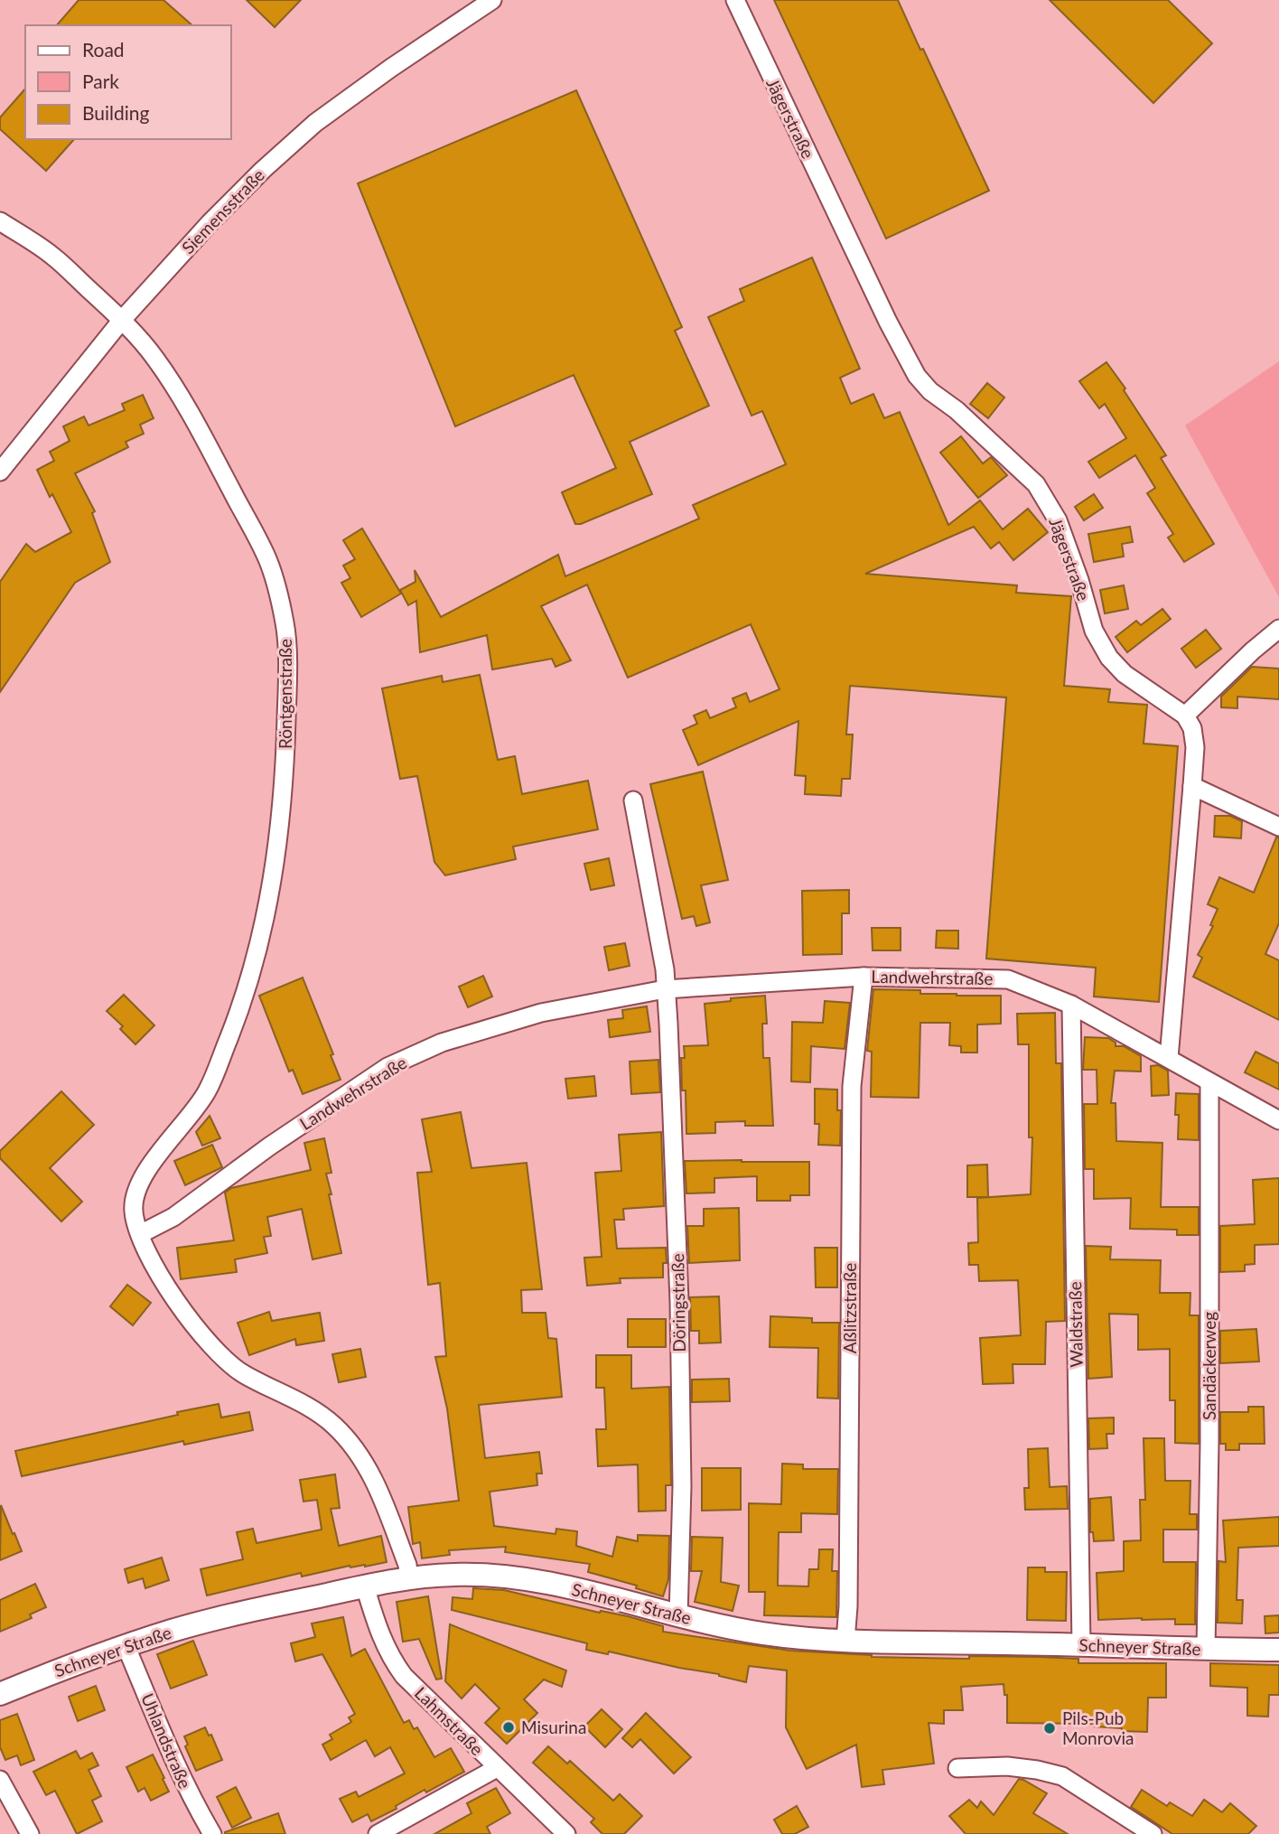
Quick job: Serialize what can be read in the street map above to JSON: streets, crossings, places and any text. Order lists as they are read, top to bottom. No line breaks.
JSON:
{"streets":{"street":["Jägerstraße","Siemensstraße","Röntgenstraße","Landwehrstraße","Döringstraße","Aßlitzstraße","Waldstraße","Sandäckerweg","Schneyer Straße","Lahmstraße","Uhlandstraße"]},"crossings":[["Siemensstraße","Röntgenstraße"],["Röntgenstraße","Landwehrstraße"],["Röntgenstraße","Schneyer Straße"],["Landwehrstraße","Döringstraße"],["Landwehrstraße","Aßlitzstraße"],["Landwehrstraße","Waldstraße"],["Landwehrstraße","Sandäckerweg"],["Döringstraße","Schneyer Straße"],["Aßlitzstraße","Schneyer Straße"],["Waldstraße","Schneyer Straße"],["Sandäckerweg","Schneyer Straße"],["Schneyer Straße","Lahmstraße"],["Schneyer Straße","Uhlandstraße"]],"places":["Misurina","Pils-Pub Monrovia"],"legend":["Road","Park","Building"]}
